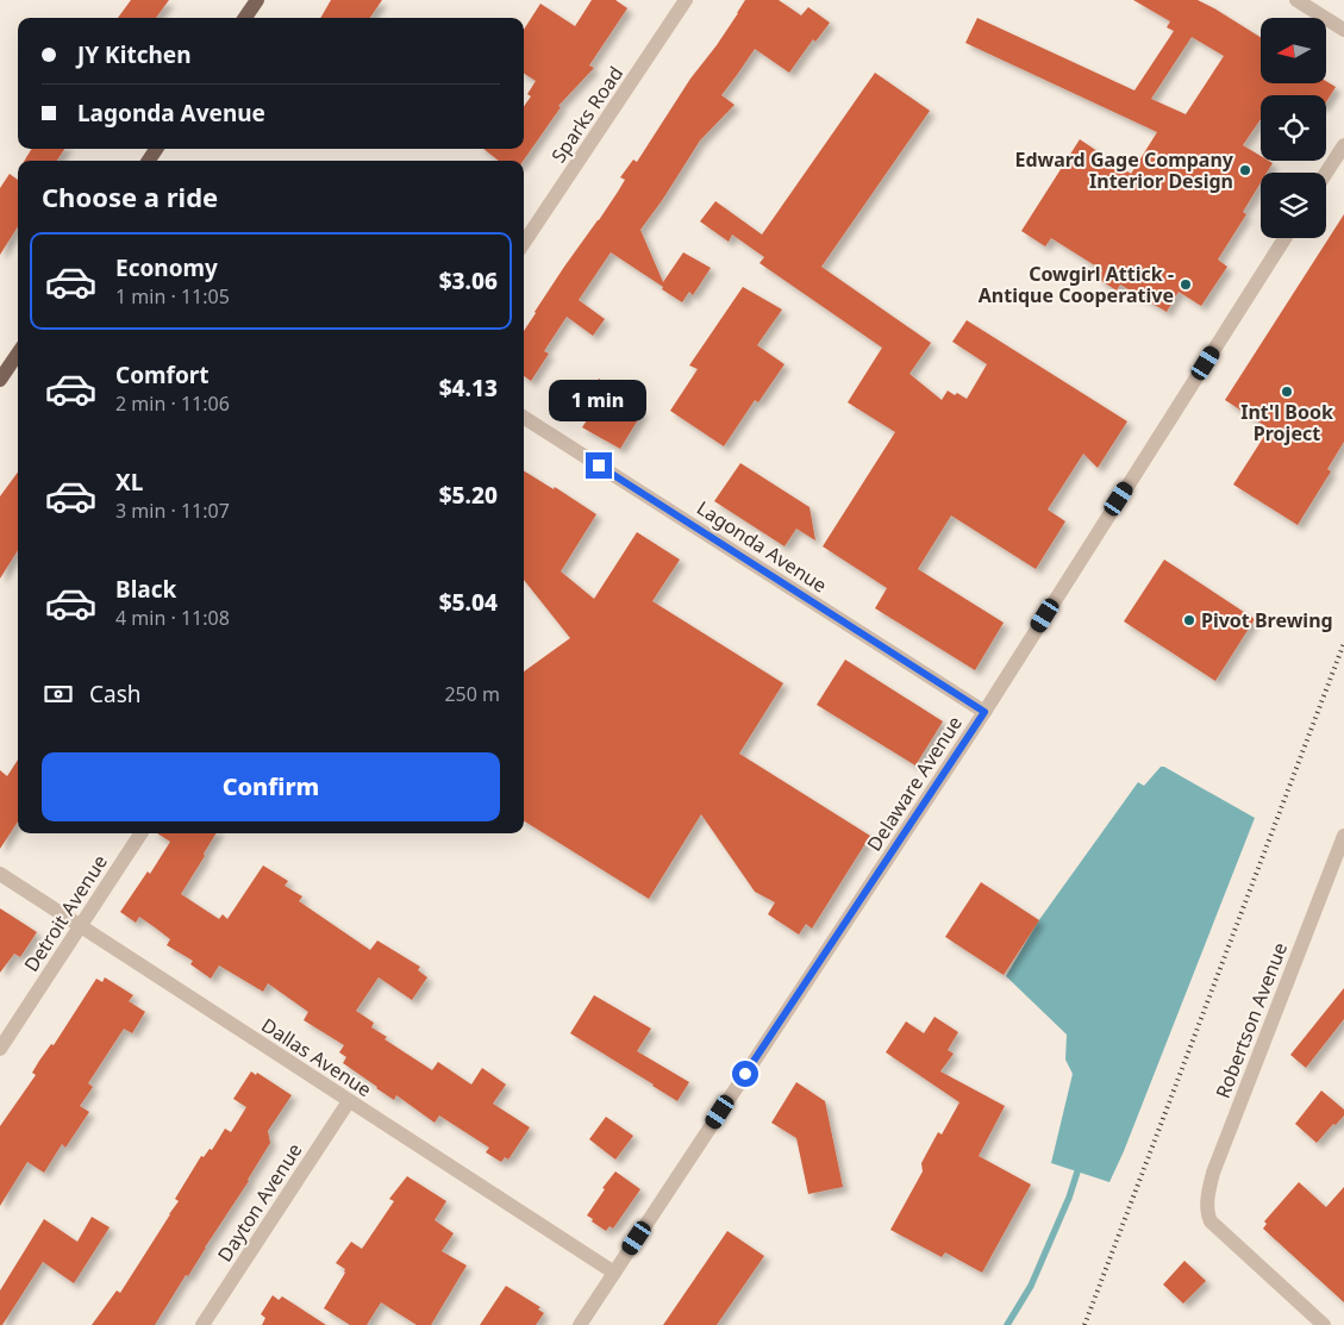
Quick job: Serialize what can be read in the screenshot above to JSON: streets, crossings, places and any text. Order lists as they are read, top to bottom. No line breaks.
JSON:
{"streets":{"street":["Sparks Road","Lagonda Avenue","Delaware Avenue","Detroit Avenue","Robertson Avenue","Dallas Avenue","Dayton Avenue"]},"crossings":[["Lagonda Avenue","Delaware Avenue"],["Delaware Avenue","Dallas Avenue"],["Detroit Avenue","Dallas Avenue"],["Dallas Avenue","Dayton Avenue"]],"places":["Edward Gage Company Interior Design","Cowgirl Attick - Antique Cooperative","Int'l Book Project","Pivot Brewing"],"north":"left","page":{"banner":["JY Kitchen","Lagonda Avenue"],"heading":"Choose a ride","list":[{"name":"Economy","note":"1 min · 11:05","value":"$3.06"},{"name":"Comfort","note":"2 min · 11:06","value":"$4.13"},{"name":"XL","note":"3 min · 11:07","value":"$5.20"},{"name":"Black","note":"4 min · 11:08","value":"$5.04"}],"bubble":"1 min","pay":["Cash","250 m"],"buttons":"Confirm"}}
